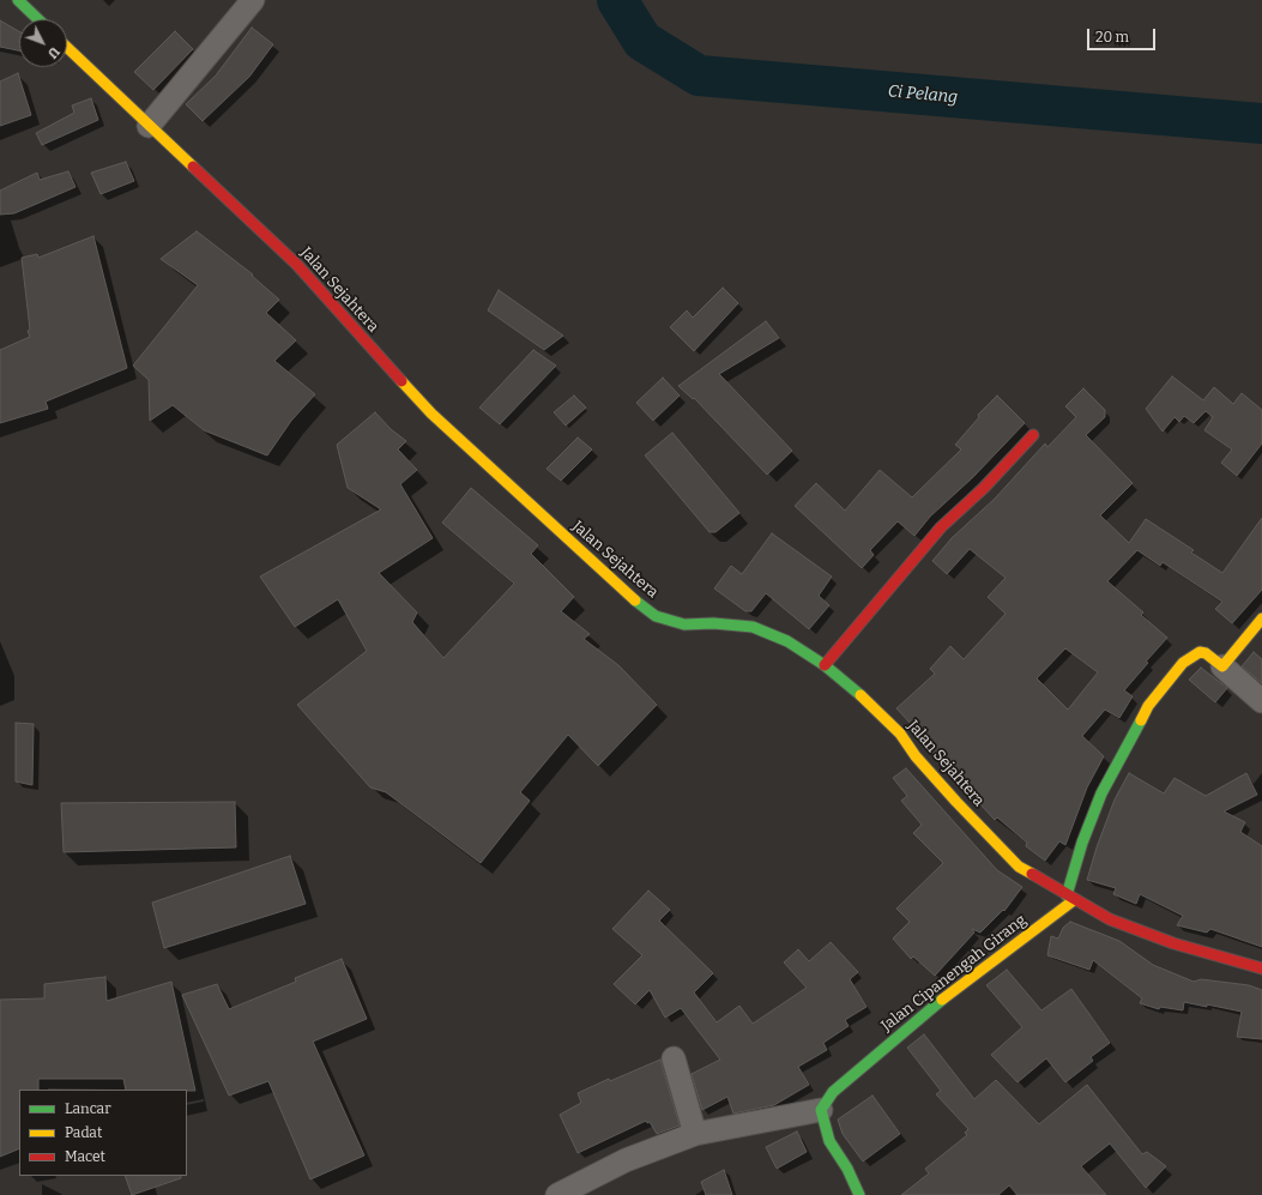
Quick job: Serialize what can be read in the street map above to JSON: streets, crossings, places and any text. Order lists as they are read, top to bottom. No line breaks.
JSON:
{"streets":{"street":["Jalan Sejahtera","Jalan Cipanengah Girang"]},"crossings":[["Jalan Sejahtera","Jalan Cipanengah Girang"]],"water":["Ci Pelang"],"legend":["Lancar","Padat","Macet"],"scale_bar":"20 m","north":"bottom right"}
